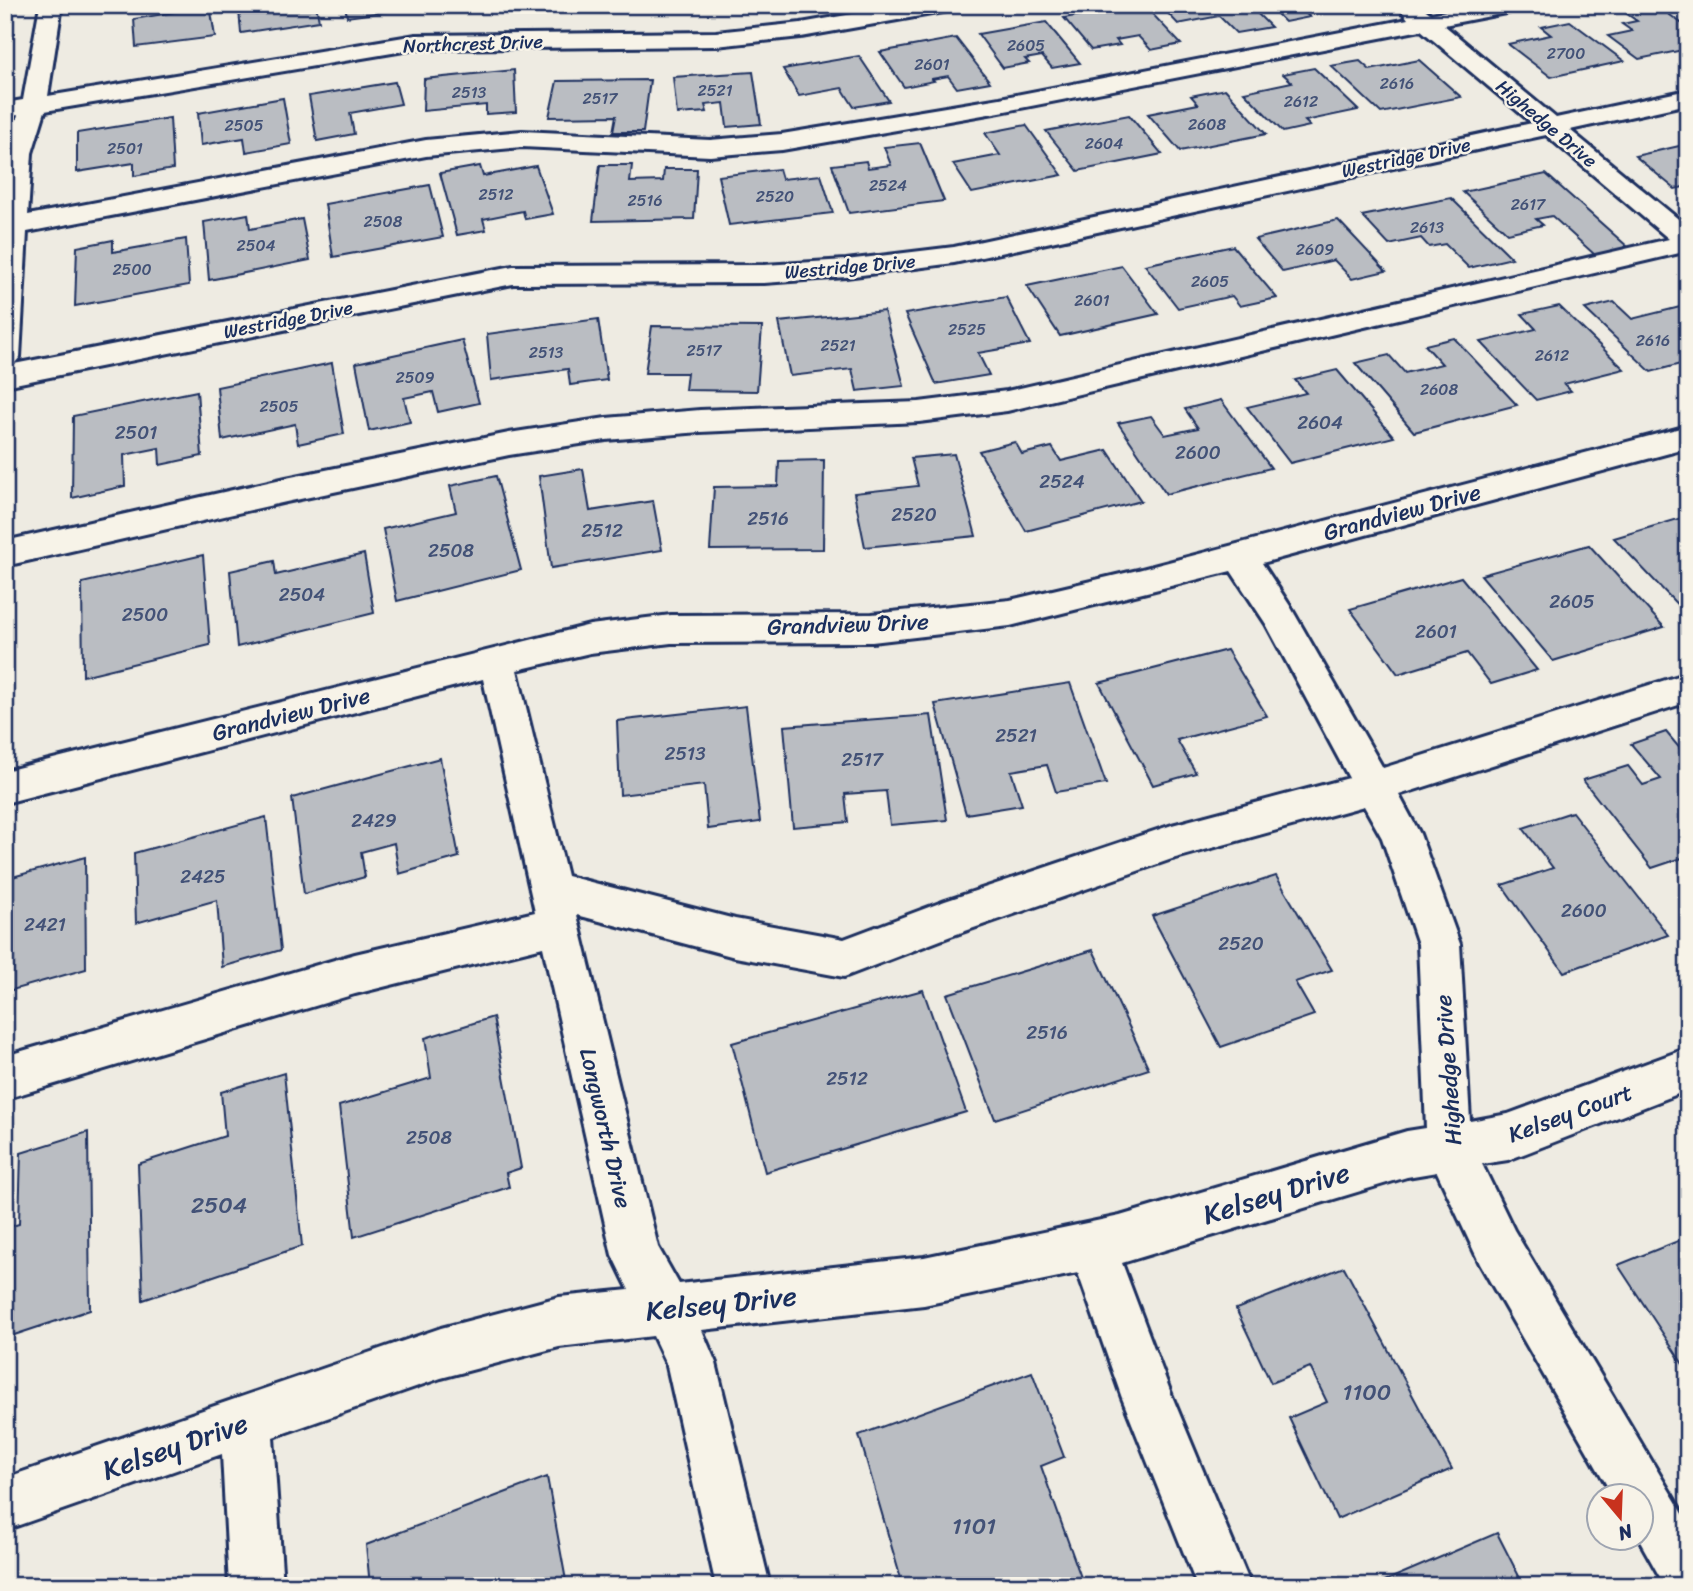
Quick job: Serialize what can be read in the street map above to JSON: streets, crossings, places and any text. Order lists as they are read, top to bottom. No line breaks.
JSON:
{"streets":{"street":["Northcrest Drive","Highedge Drive","Westridge Drive","Grandview Drive","Kelsey Court","Longworth Drive","Kelsey Drive"]},"crossings":[["Highedge Drive","Westridge Drive"],["Highedge Drive","Grandview Drive"],["Highedge Drive","Kelsey Court"],["Highedge Drive","Kelsey Drive"],["Grandview Drive","Longworth Drive"],["Kelsey Court","Kelsey Drive"],["Longworth Drive","Kelsey Drive"]],"house_numbers":["2605","2700","2601","2616","2521","2513","2517","2612","2608","2505","2604","2501","2524","2512","2520","2516","2617","2508","2613","2504","2609","2500","2605","2601","2525","2616","2521","2517","2513","2612","2509","2608","2505","2604","2501","2600","2524","2520","2516","2512","2508","2504","2605","2500","2601","2521","2513","2517","2429","2425","2600","2421","2520","2516","2512","2508","2504","1100","1101"],"north":"bottom"}
